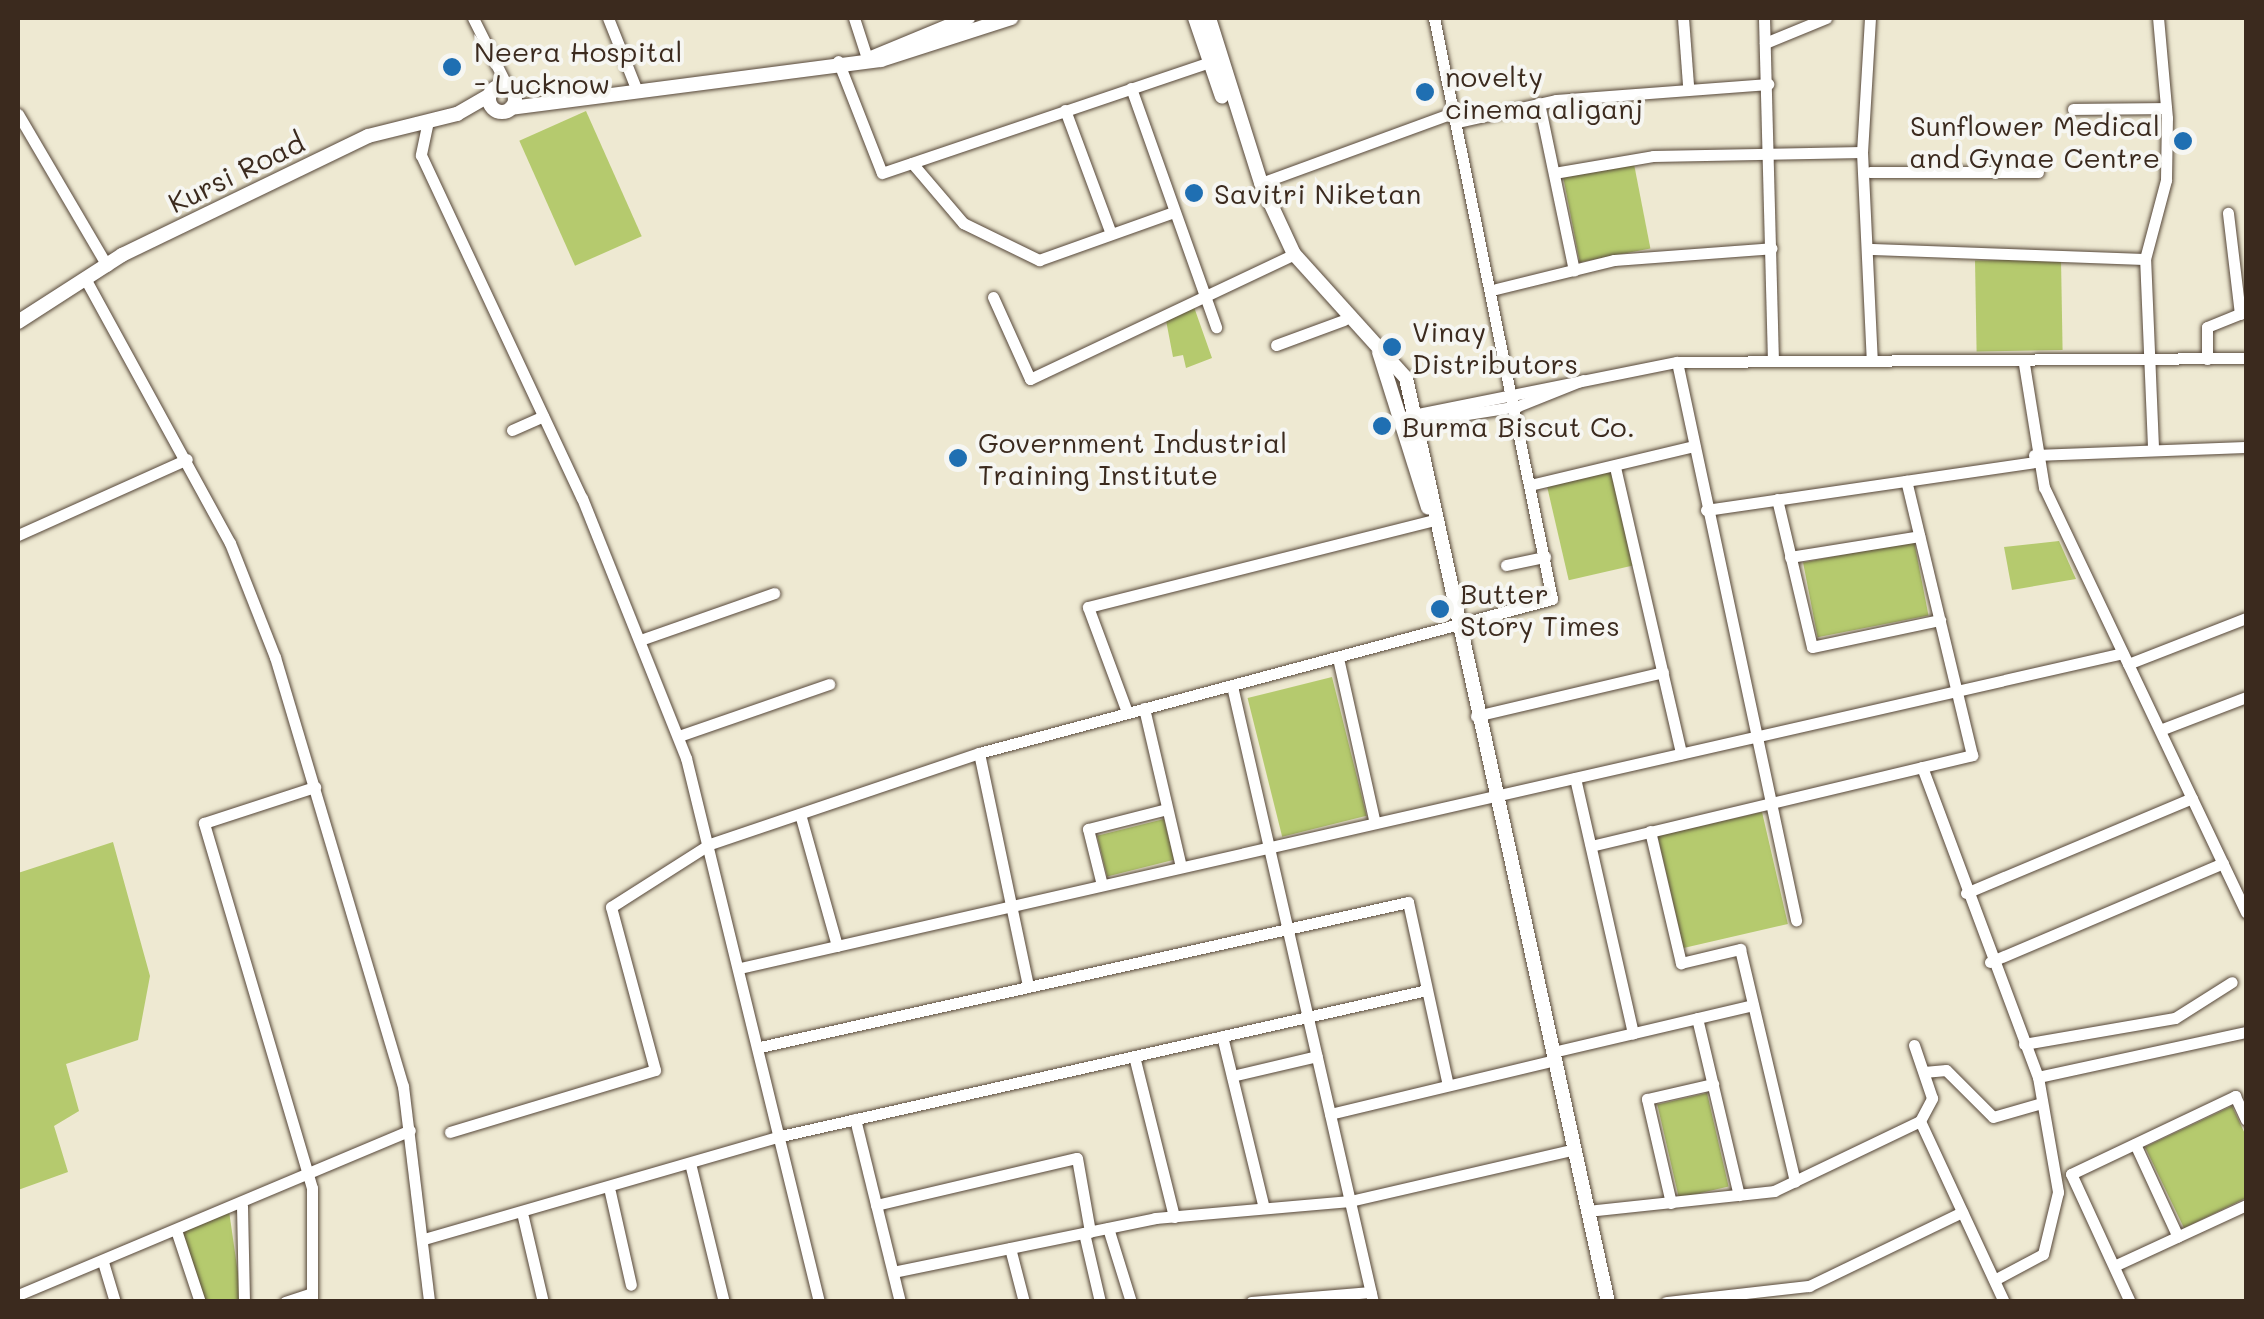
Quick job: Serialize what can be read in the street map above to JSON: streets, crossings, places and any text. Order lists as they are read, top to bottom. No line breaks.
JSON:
{"streets":{"main road":["Kursi Road"]},"places":["Neera Hospital - Lucknow","novelty cinema aliganj","Sunflower Medical and Gynae Centre","Savitri Niketan","Vinay Distributors","Burma Biscut Co.","Government Industrial Training Institute","Butter Story Times"]}
